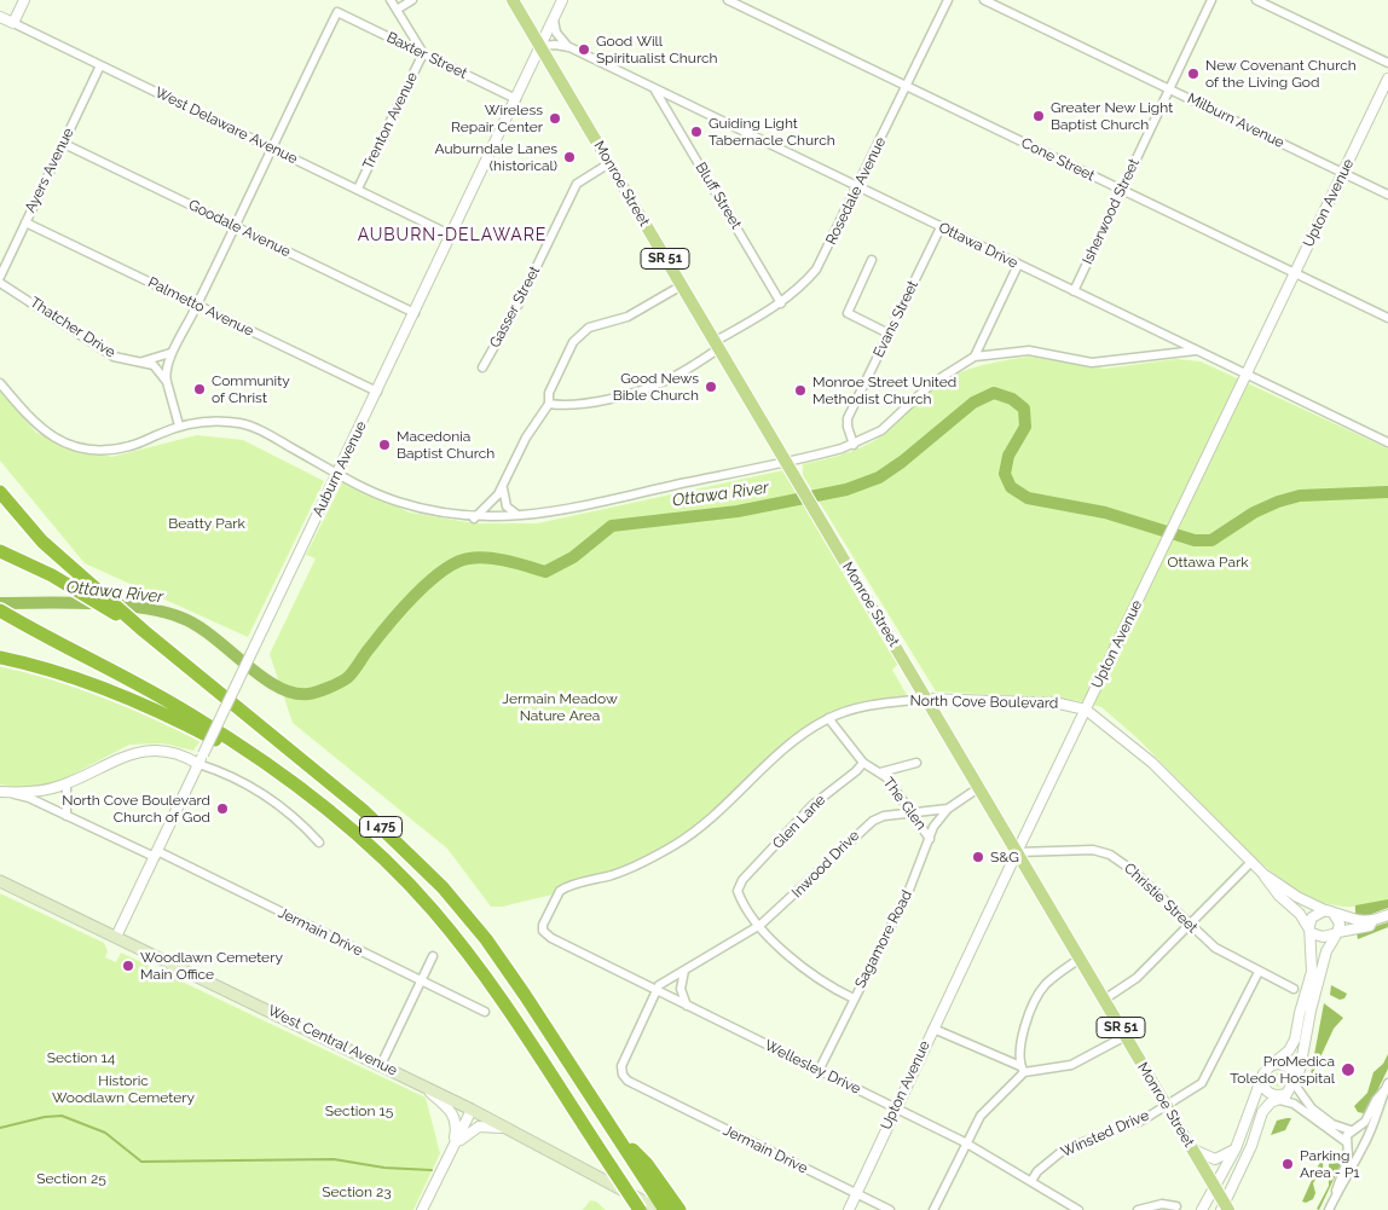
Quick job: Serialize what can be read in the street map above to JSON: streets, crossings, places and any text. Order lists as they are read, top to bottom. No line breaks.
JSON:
{"streets":{"highway":["I 475"],"main road":["Monroe Street","SR 51","West Central Avenue"],"street":["Baxter Street","Trenton Avenue","Milburn Avenue","West Delaware Avenue","Cone Street","Ayers Avenue","Rosedale Avenue","Bluff Street","Upton Avenue","Isherwood Street","Goodale Avenue","Ottawa Drive","Palmetto Avenue","Gasser Street","Evans Street","Thatcher Drive","Auburn Avenue","North Cove Boulevard","The Glen","Glen Lane","Inwood Drive","Christie Street","Jermain Drive","Sagamore Road","Wellesley Drive","Winsted Drive"]},"crossings":[["Baxter Street","Trenton Avenue"],["Baxter Street","West Delaware Avenue"],["Baxter Street","Auburn Avenue"],["Trenton Avenue","West Delaware Avenue"],["Milburn Avenue","Upton Avenue"],["Milburn Avenue","Isherwood Street"],["West Delaware Avenue","Ayers Avenue"],["West Delaware Avenue","Auburn Avenue"],["Cone Street","Rosedale Avenue"],["Cone Street","Upton Avenue"],["Cone Street","Isherwood Street"],["Ayers Avenue","Goodale Avenue"],["Ayers Avenue","Palmetto Avenue"],["Monroe Street","Rosedale Avenue"],["Monroe Street","Upton Avenue"],["Monroe Street","Ottawa Drive"],["Monroe Street","Gasser Street"],["Monroe Street","Auburn Avenue"],["Monroe Street","North Cove Boulevard"],["Monroe Street","Inwood Drive"],["Monroe Street","Christie Street"],["Monroe Street","Winsted Drive"],["Rosedale Avenue","Bluff Street"],["Rosedale Avenue","Ottawa Drive"],["Bluff Street","Ottawa Drive"],["Upton Avenue","Ottawa Drive"],["Upton Avenue","North Cove Boulevard"],["Upton Avenue","Christie Street"],["Upton Avenue","Jermain Drive"],["Upton Avenue","Wellesley Drive"],["Isherwood Street","Ottawa Drive"],["Goodale Avenue","Auburn Avenue"],["Ottawa Drive","Evans Street"],["Ottawa Drive","Auburn Avenue"],["Palmetto Avenue","Auburn Avenue"],["Auburn Avenue","Jermain Drive"],["Auburn Avenue","West Central Avenue"],["North Cove Boulevard","The Glen"],["North Cove Boulevard","Wellesley Drive"],["The Glen","Glen Lane"],["The Glen","Inwood Drive"],["The Glen","Sagamore Road"],["Glen Lane","Inwood Drive"],["Inwood Drive","Jermain Drive"],["Inwood Drive","Sagamore Road"],["Inwood Drive","Wellesley Drive"],["Christie Street","Winsted Drive"],["Sagamore Road","Wellesley Drive"],["Wellesley Drive","Winsted Drive"]],"districts":["AUBURN-DELAWARE"],"water":["Ottawa River"],"parks":["Beatty Park","Ottawa Park","Jermain Meadow Nature Area","Section 14","Historic Woodlawn Cemetery","Section 15","Section 25","Section 23"],"places":["Good Will Spiritualist Church","New Covenant Church of the Living God","Greater New Light Baptist Church","Wireless Repair Center","Guiding Light Tabernacle Church","Auburndale Lanes (historical)","Good News Bible Church","Community of Christ","Monroe Street United Methodist Church","Macedonia Baptist Church","North Cove Boulevard Church of God","S&G","Woodlawn Cemetery Main Office","ProMedica Toledo Hospital","Parking Area - P1"]}
